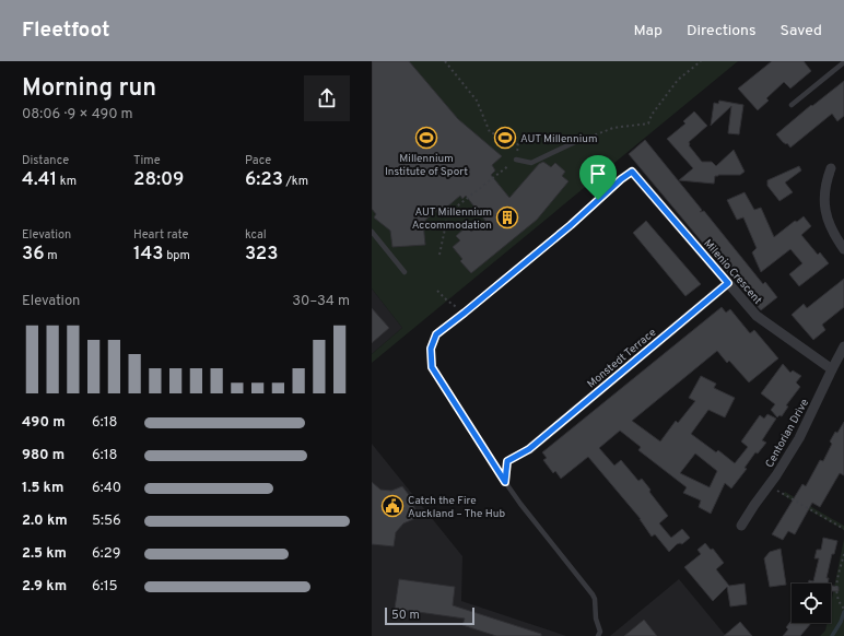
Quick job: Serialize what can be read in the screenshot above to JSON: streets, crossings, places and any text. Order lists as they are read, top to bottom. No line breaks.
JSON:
{"streets":{"street":["Milenio Crescent","Monstedt Terrace","Centorian Drive"]},"crossings":[["Milenio Crescent","Monstedt Terrace"],["Milenio Crescent","Centorian Drive"]],"places":{"sports":["Millennium Institute of Sport","AUT Millennium"],"building":["AUT Millennium Accommodation"],"public building":["Catch the Fire Auckland – The Hub"]},"scale_bar":"50 m","page":{"header":"Fleetfoot","nav":["Map","Directions","Saved"],"heading":["Morning run","08:06 · 9 × 490 m"],"stats":[["Distance","4.41 km"],["Time","28:09"],["Pace","6:23 /km"],["Elevation","36 m"],["Heart rate","143 bpm"],["kcal","323"]],"chart":["Elevation","30–34 m"],"list":[{"name":"490 m","note":"6:18"},{"name":"980 m","note":"6:18"},{"name":"1.5 km","note":"6:40"},{"name":"2.0 km","note":"5:56"},{"name":"2.5 km","note":"6:29"},{"name":"2.9 km","note":"6:15"}],"scale":"50 m"}}
